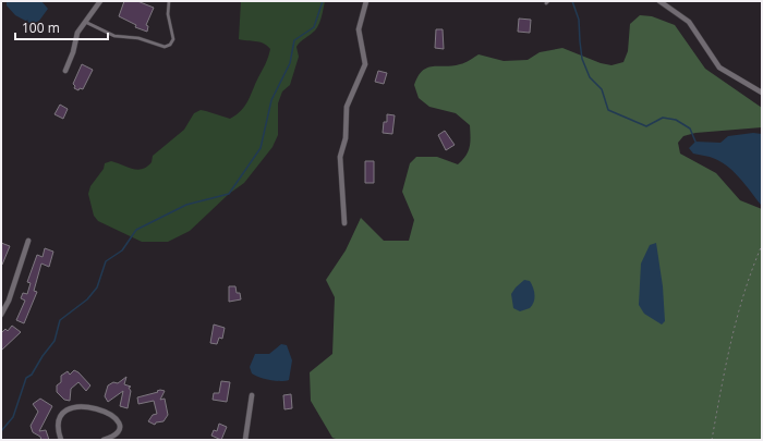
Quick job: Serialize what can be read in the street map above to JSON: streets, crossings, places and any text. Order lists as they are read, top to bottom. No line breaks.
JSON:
{"scale_bar":"100 m"}
